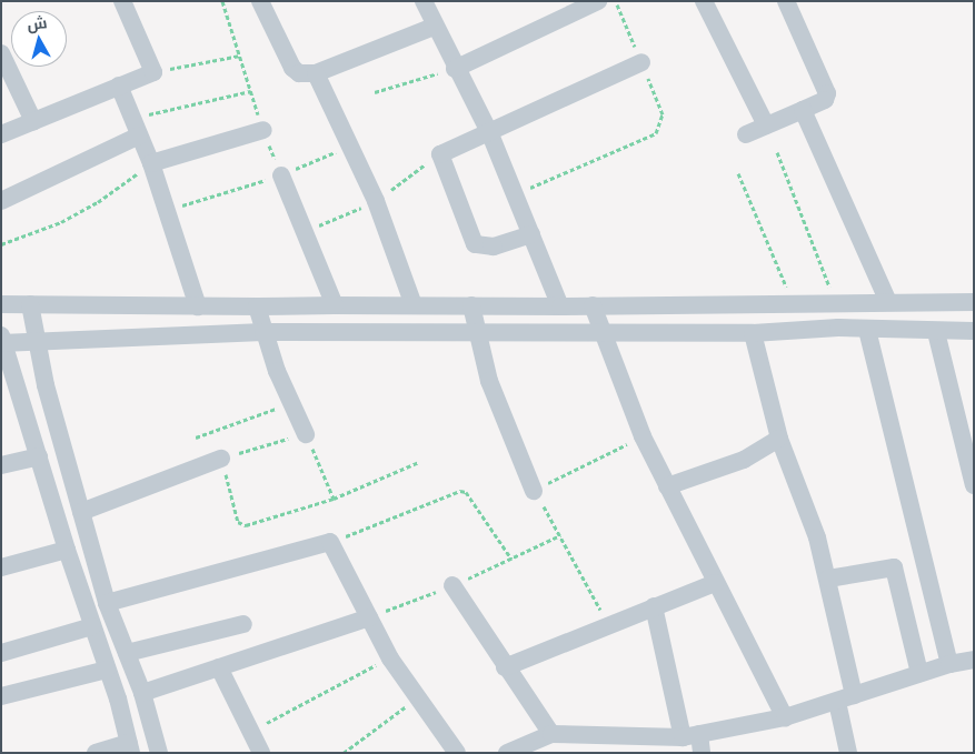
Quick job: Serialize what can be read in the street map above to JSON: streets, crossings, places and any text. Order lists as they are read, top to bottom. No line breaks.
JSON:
{"north":"top"}
